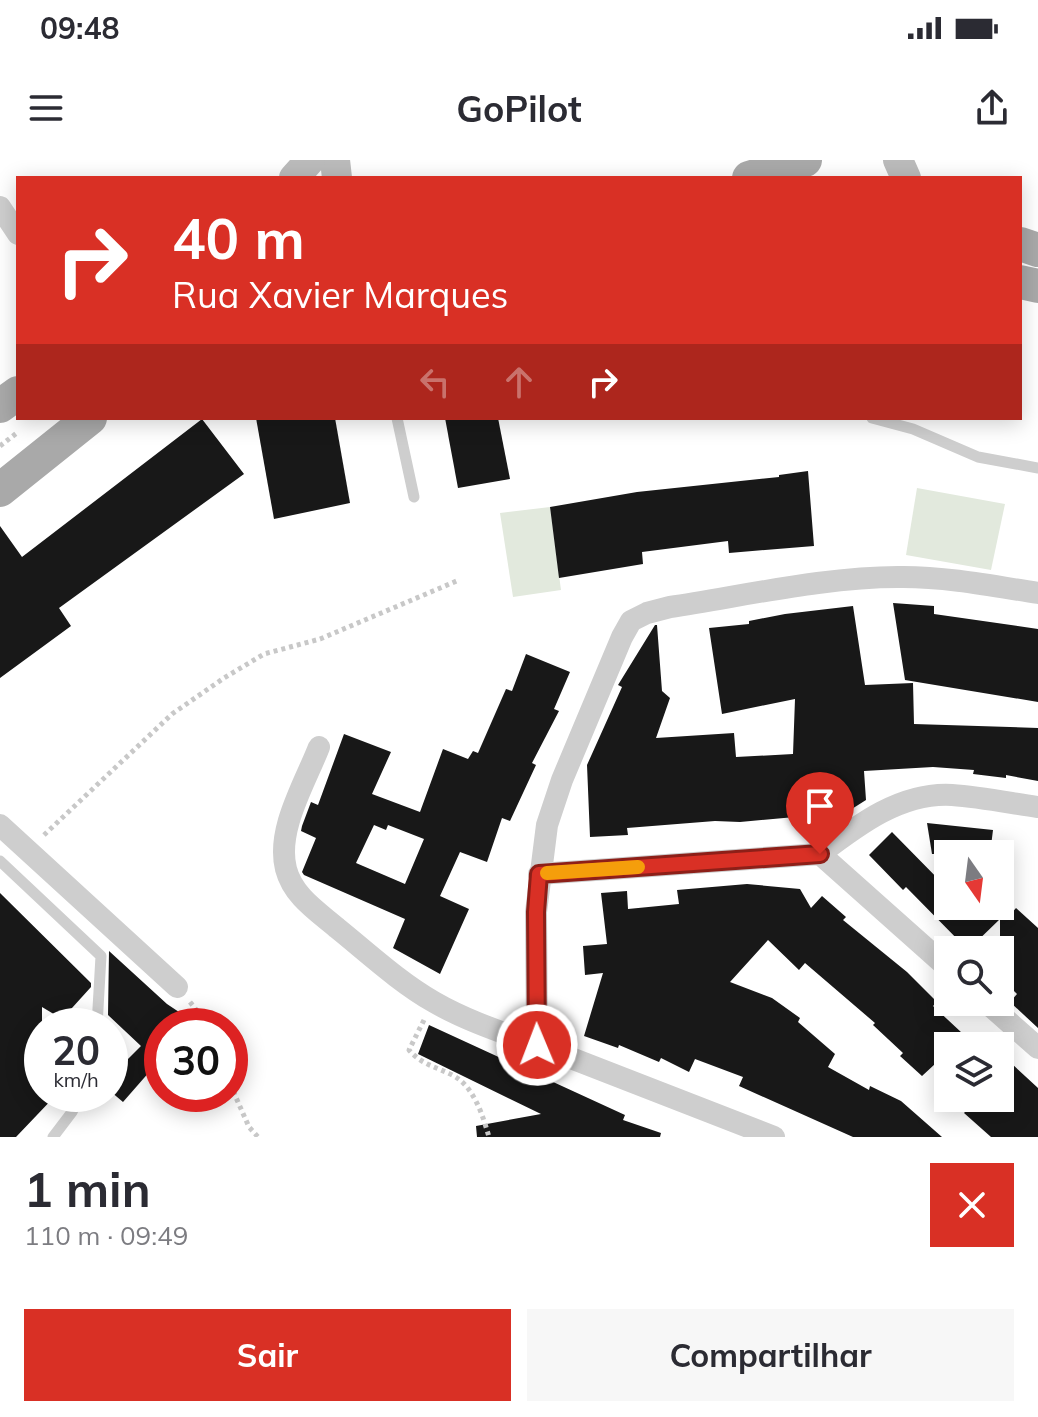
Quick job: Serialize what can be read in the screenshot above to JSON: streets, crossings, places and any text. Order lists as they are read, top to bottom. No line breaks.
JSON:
{"north":"bottom","page":{"status":"09:48","header":"GoPilot","turn":["40 m","Rua Xavier Marques"],"speed":"20 km/h","limit":"30","heading":["1 min","110 m · 09:49"],"buttons":["Sair","Compartilhar"]}}
